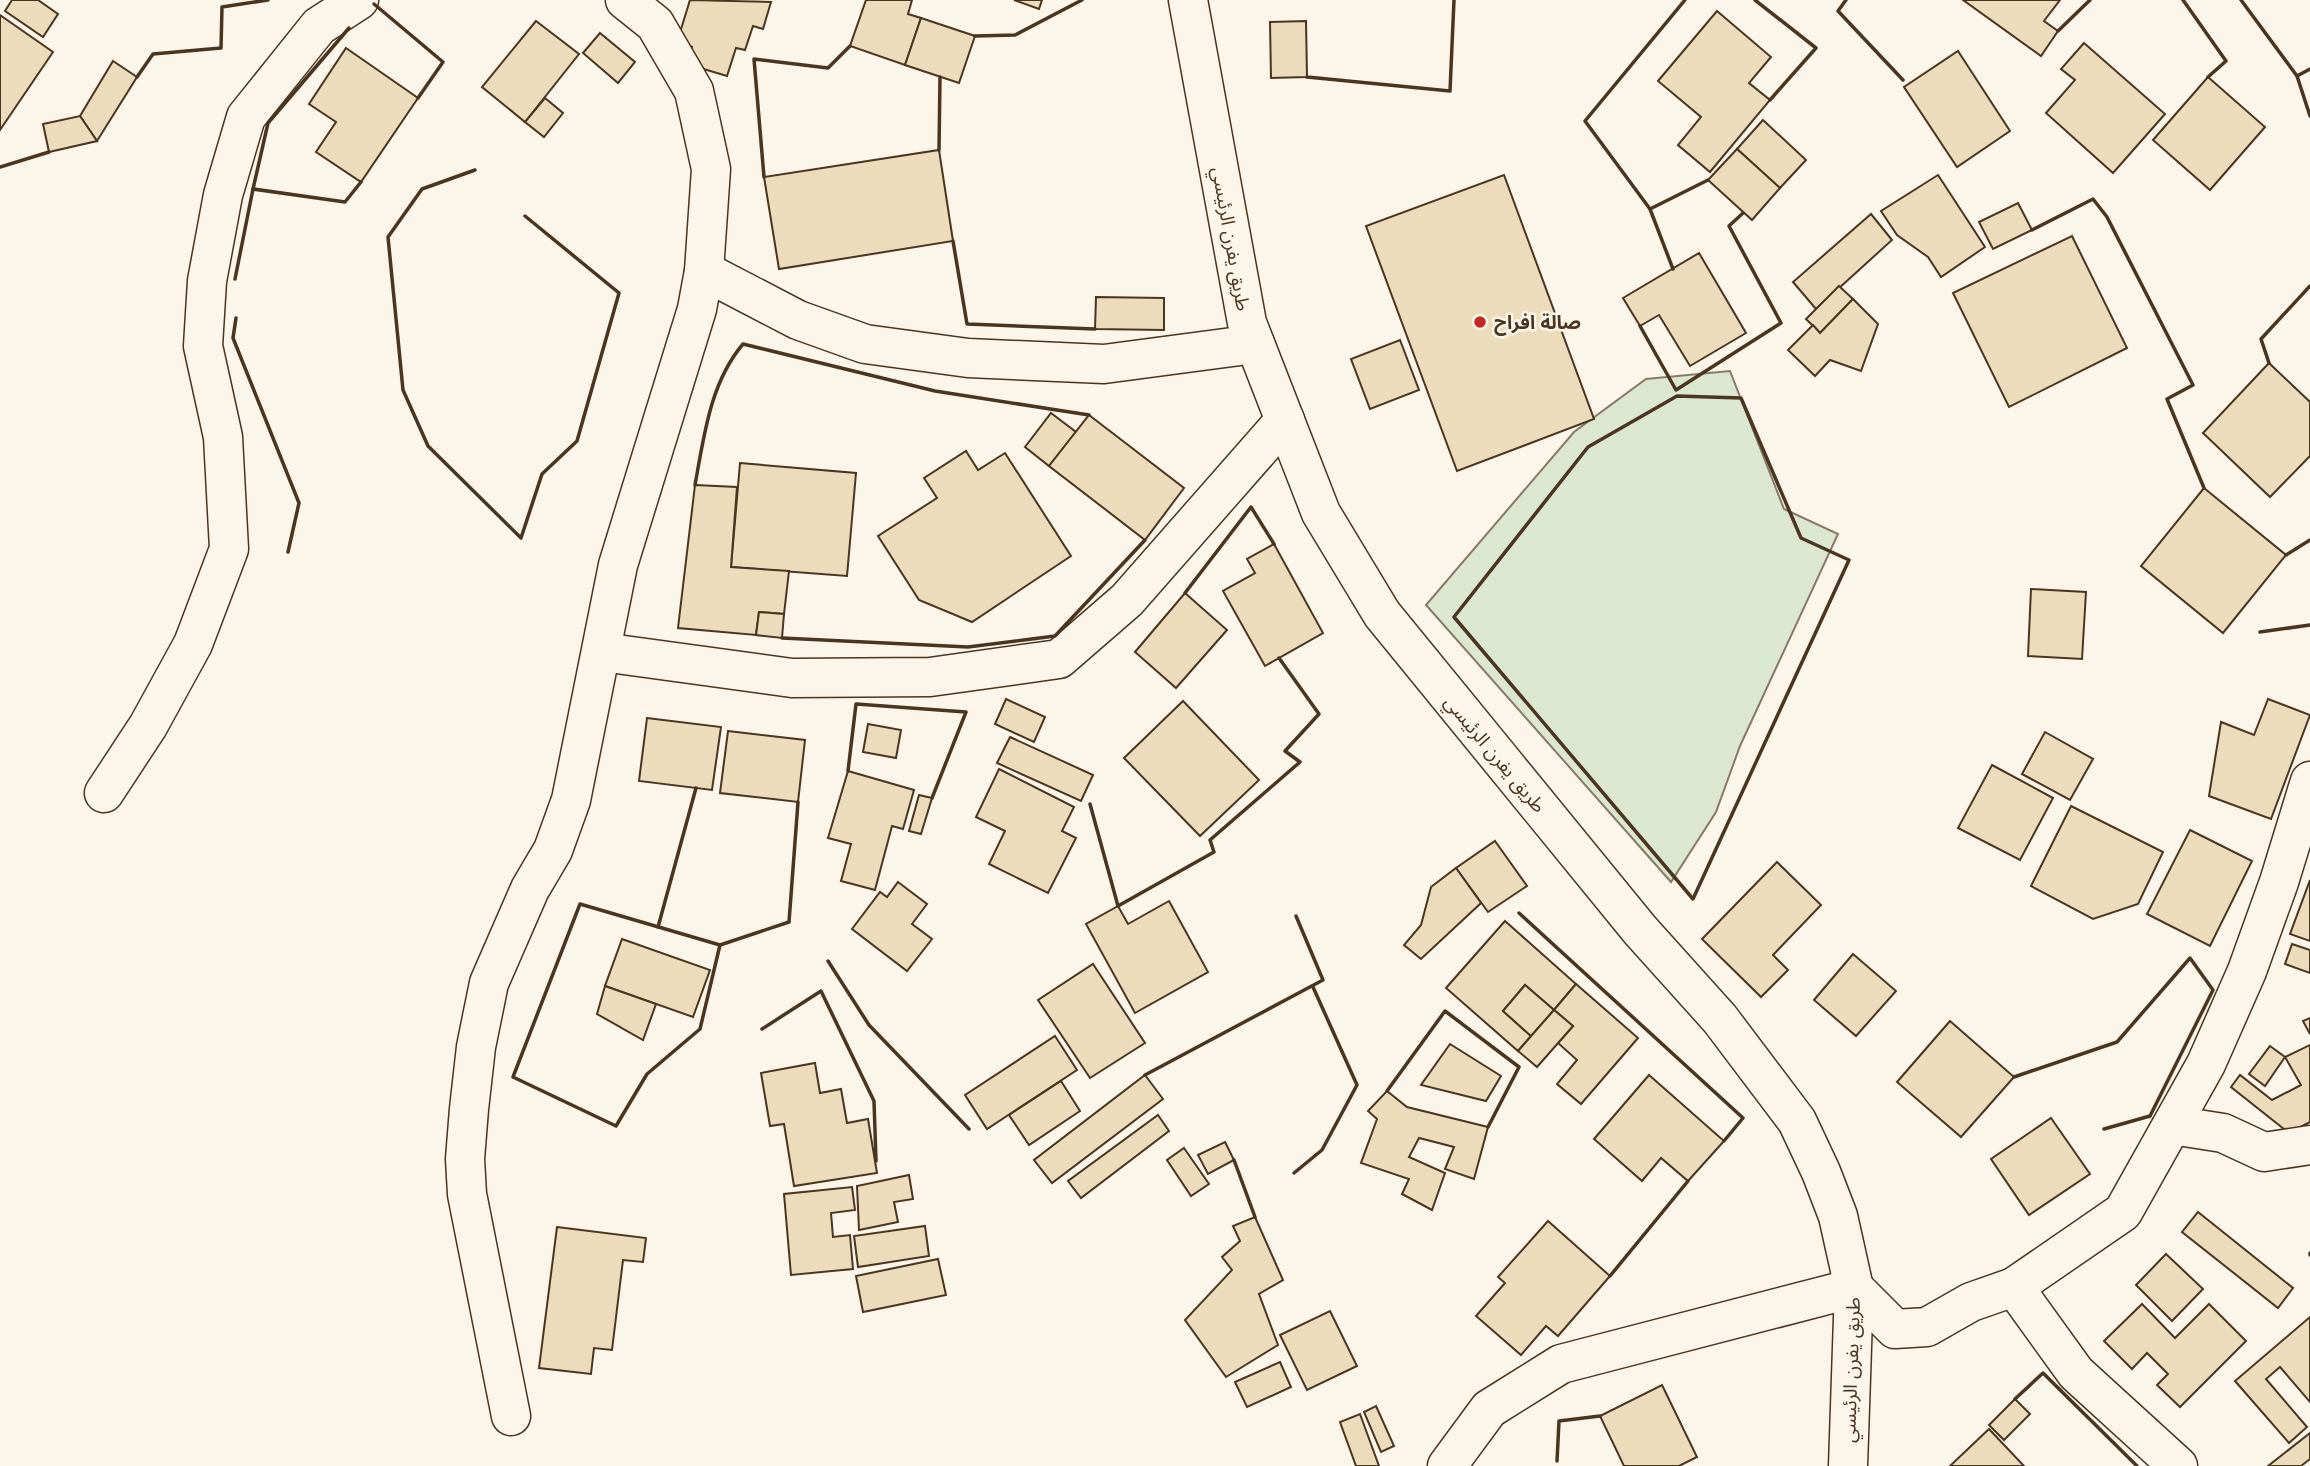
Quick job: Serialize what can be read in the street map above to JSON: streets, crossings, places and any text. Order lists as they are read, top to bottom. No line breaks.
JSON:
{"streets":{"street":["طريق يفرن الرئيسي"]},"places":["صالة افراح"]}
